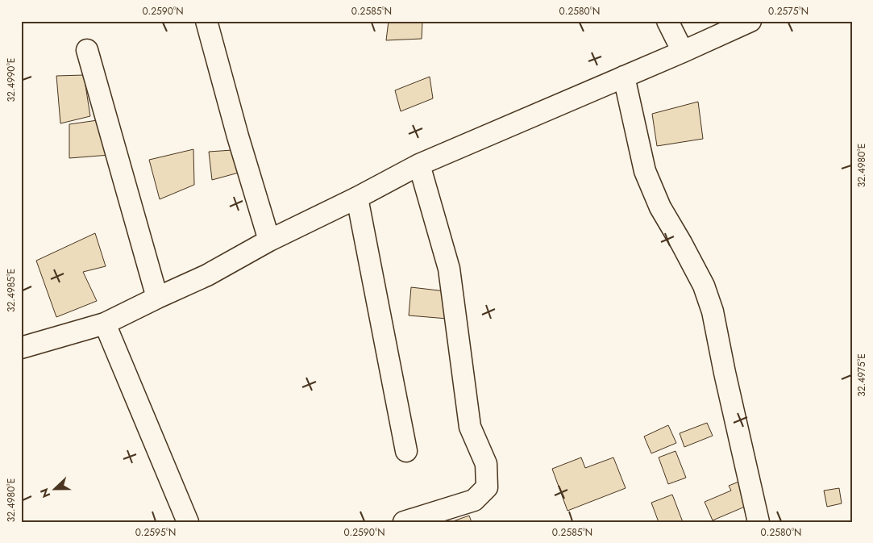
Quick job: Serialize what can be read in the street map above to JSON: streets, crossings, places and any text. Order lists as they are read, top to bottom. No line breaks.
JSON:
{"north":"left","coordinates":["0.2590°N","0.2585°N","0.2580°N","0.2575°N","32.4990°E","32.4980°E","32.4985°E","32.4975°E","0.2595°N"]}
